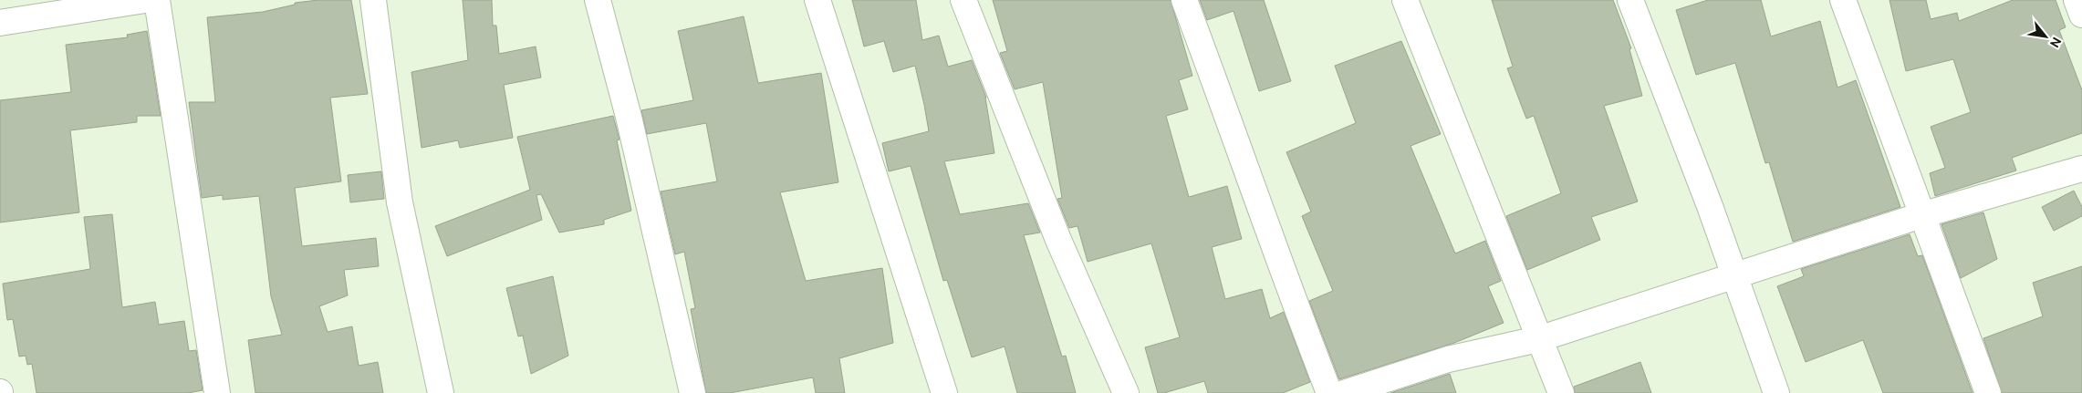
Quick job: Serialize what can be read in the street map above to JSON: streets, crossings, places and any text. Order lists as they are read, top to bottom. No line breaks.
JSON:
{"north":"bottom right"}
